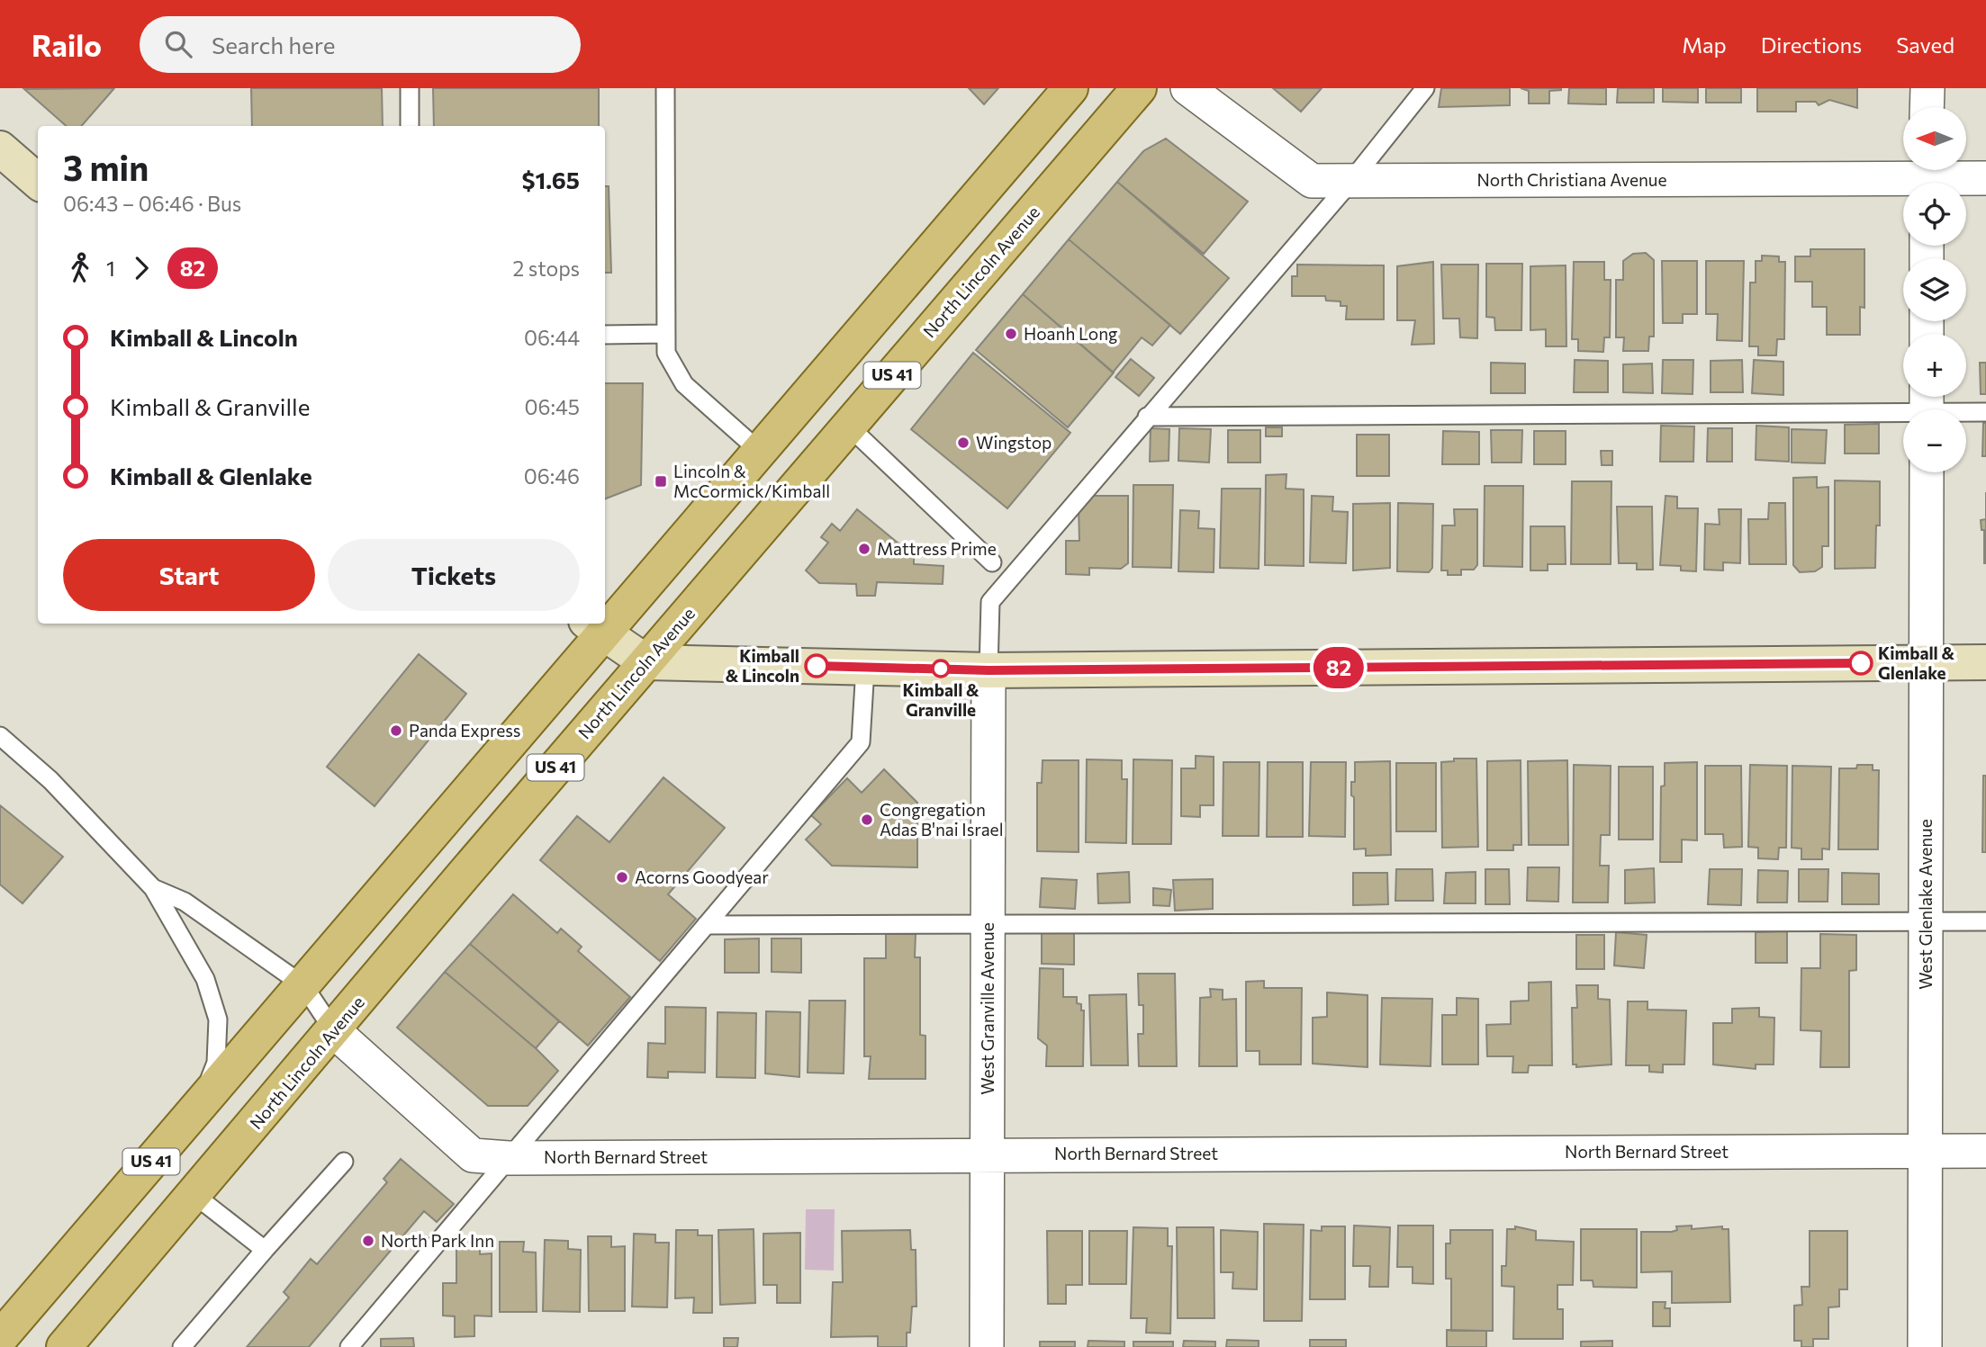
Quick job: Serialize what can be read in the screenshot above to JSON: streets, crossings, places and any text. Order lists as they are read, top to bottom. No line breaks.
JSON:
{"streets":{"main road":["North Lincoln Avenue","US 41"],"street":["North Christiana Avenue","West Glenlake Avenue","West Granville Avenue","North Bernard Street"]},"crossings":[["North Lincoln Avenue","North Bernard Street"],["West Glenlake Avenue","North Bernard Street"],["West Granville Avenue","North Bernard Street"]],"places":{"other":["Hoanh Long","Wingstop","Mattress Prime","Kimball & Glenlake","Kimball & Lincoln","Kimball & Granville","Panda Express","Congregation Adas B'nai Israel","Acorns Goodyear","North Park Inn"],"transit":["Lincoln & McCormick/Kimball"]},"lines":["bus line 82"],"north":"left","page":{"header":"Railo","search":"Search here","nav":["Map","Directions","Saved"],"on_map":"82","map_buttons":["+","−"],"heading":["3 min","06:43 – 06:46 · Bus","$1.65"],"legs":["1","82","2 stops"],"list":[{"name":"Kimball & Lincoln","value":"06:44"},{"name":"Kimball & Granville","value":"06:45"},{"name":"Kimball & Glenlake","value":"06:46"}],"buttons":["Start","Tickets"]}}
